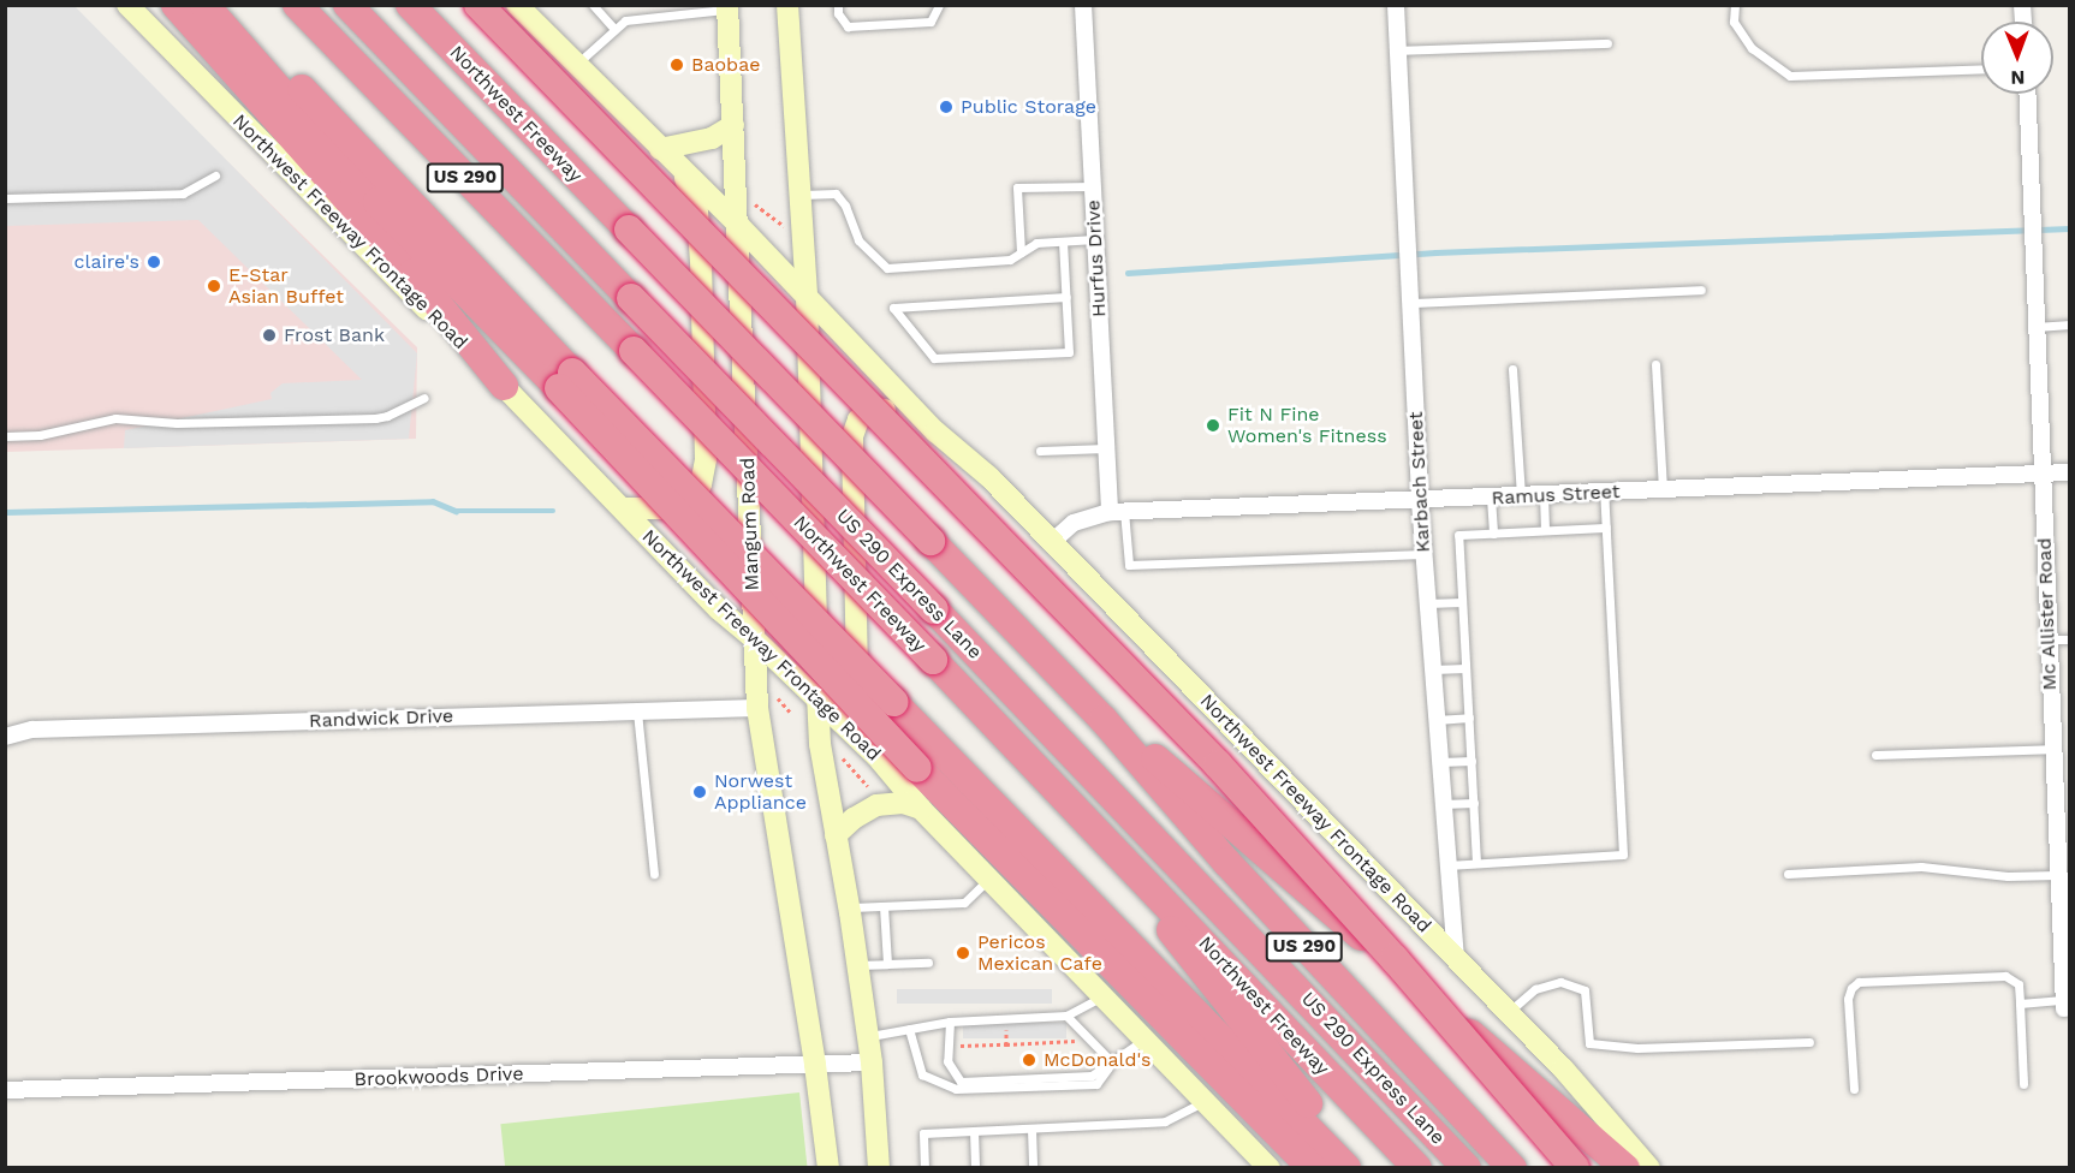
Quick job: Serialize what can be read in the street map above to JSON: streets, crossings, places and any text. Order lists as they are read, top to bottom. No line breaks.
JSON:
{"streets":{"highway":["Northwest Freeway","US 290","US 290 Express Lane"],"main road":["Northwest Freeway Frontage Road","Mangum Road"],"street":["Hurfus Drive","Karbach Street","Ramus Street","Mc Allister Road","Randwick Drive","Brookwoods Drive"]},"crossings":[["Northwest Freeway Frontage Road","Karbach Street"],["Northwest Freeway Frontage Road","Ramus Street"],["Northwest Freeway Frontage Road","Mangum Road"],["Northwest Freeway Frontage Road","Randwick Drive"],["Hurfus Drive","Ramus Street"],["Karbach Street","Ramus Street"],["Ramus Street","Mc Allister Road"],["Mangum Road","Randwick Drive"],["Mangum Road","Brookwoods Drive"]],"places":["Baobae","Public Storage","claire's","E-Star Asian Buffet","Frost Bank","Fit N Fine Women's Fitness","Norwest Appliance","Pericos Mexican Cafe","McDonald's"],"north":"bottom"}
